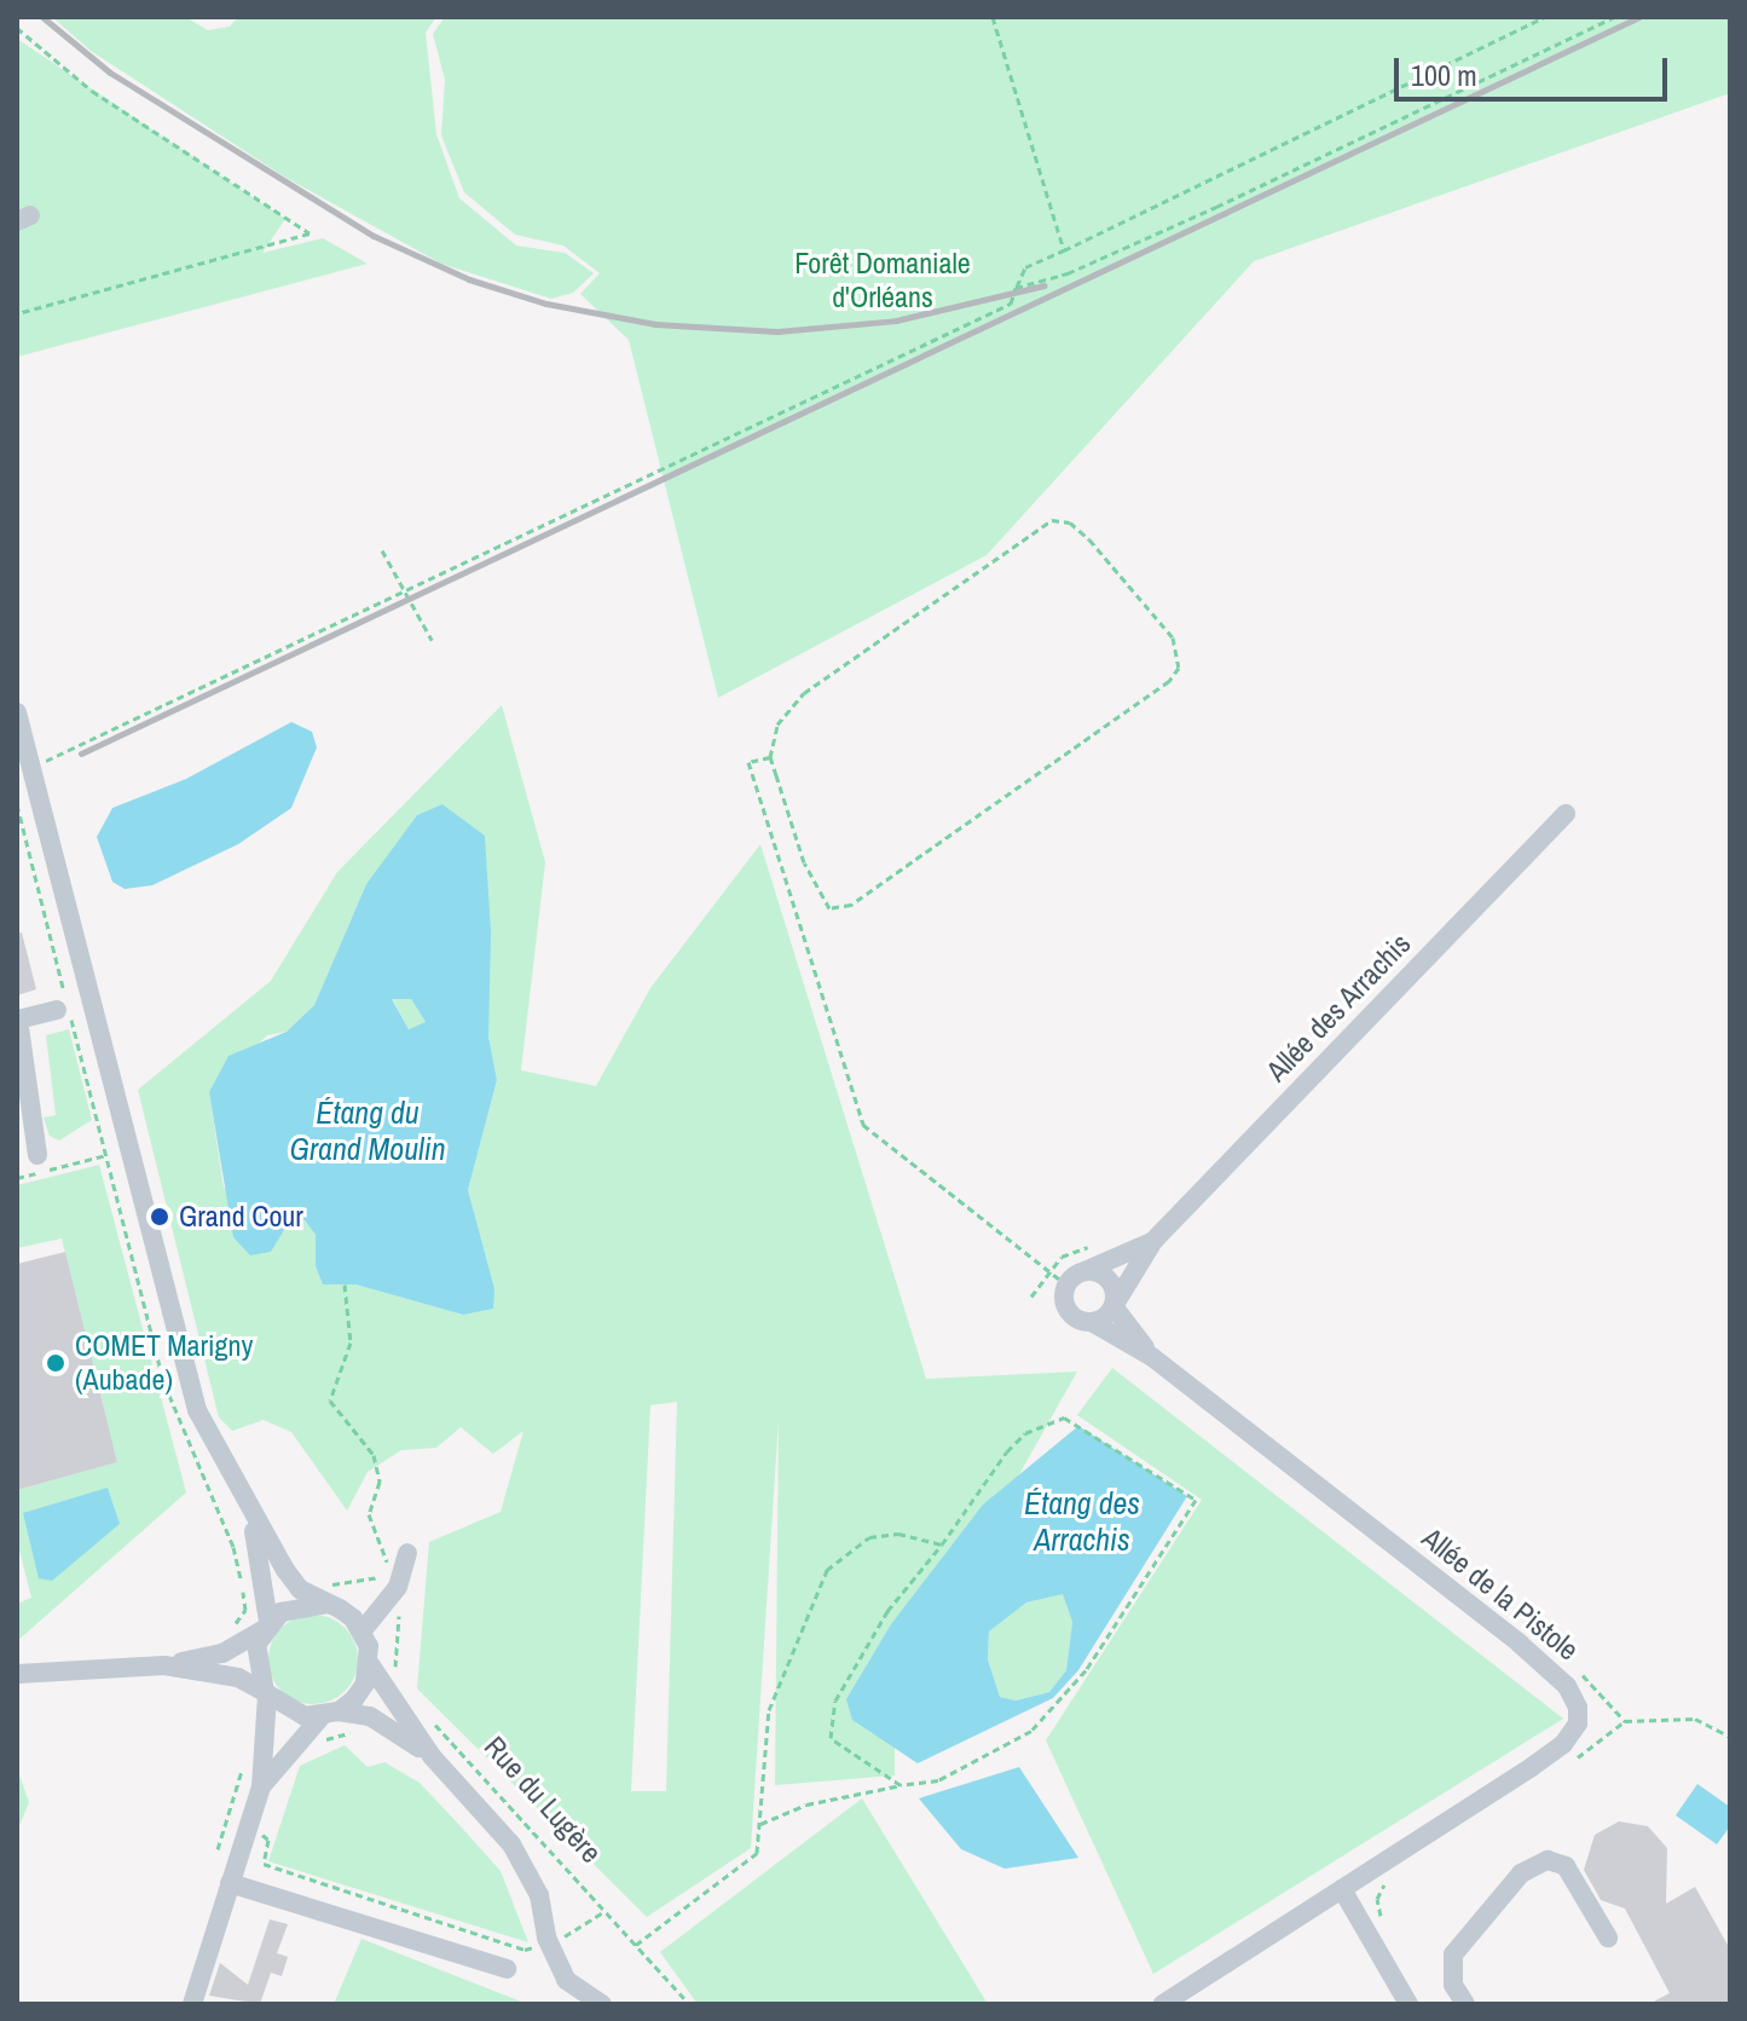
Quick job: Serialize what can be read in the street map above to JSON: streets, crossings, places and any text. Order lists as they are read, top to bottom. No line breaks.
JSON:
{"streets":{"street":["Allée des Arrachis","Allée de la Pistole","Rue du Lugère"]},"water":["Étang du Grand Moulin","Étang des Arrachis"],"parks":["Forêt Domaniale d'Orléans"],"places":["Grand Cour","COMET Marigny (Aubade)"],"scale_bar":"100 m"}
